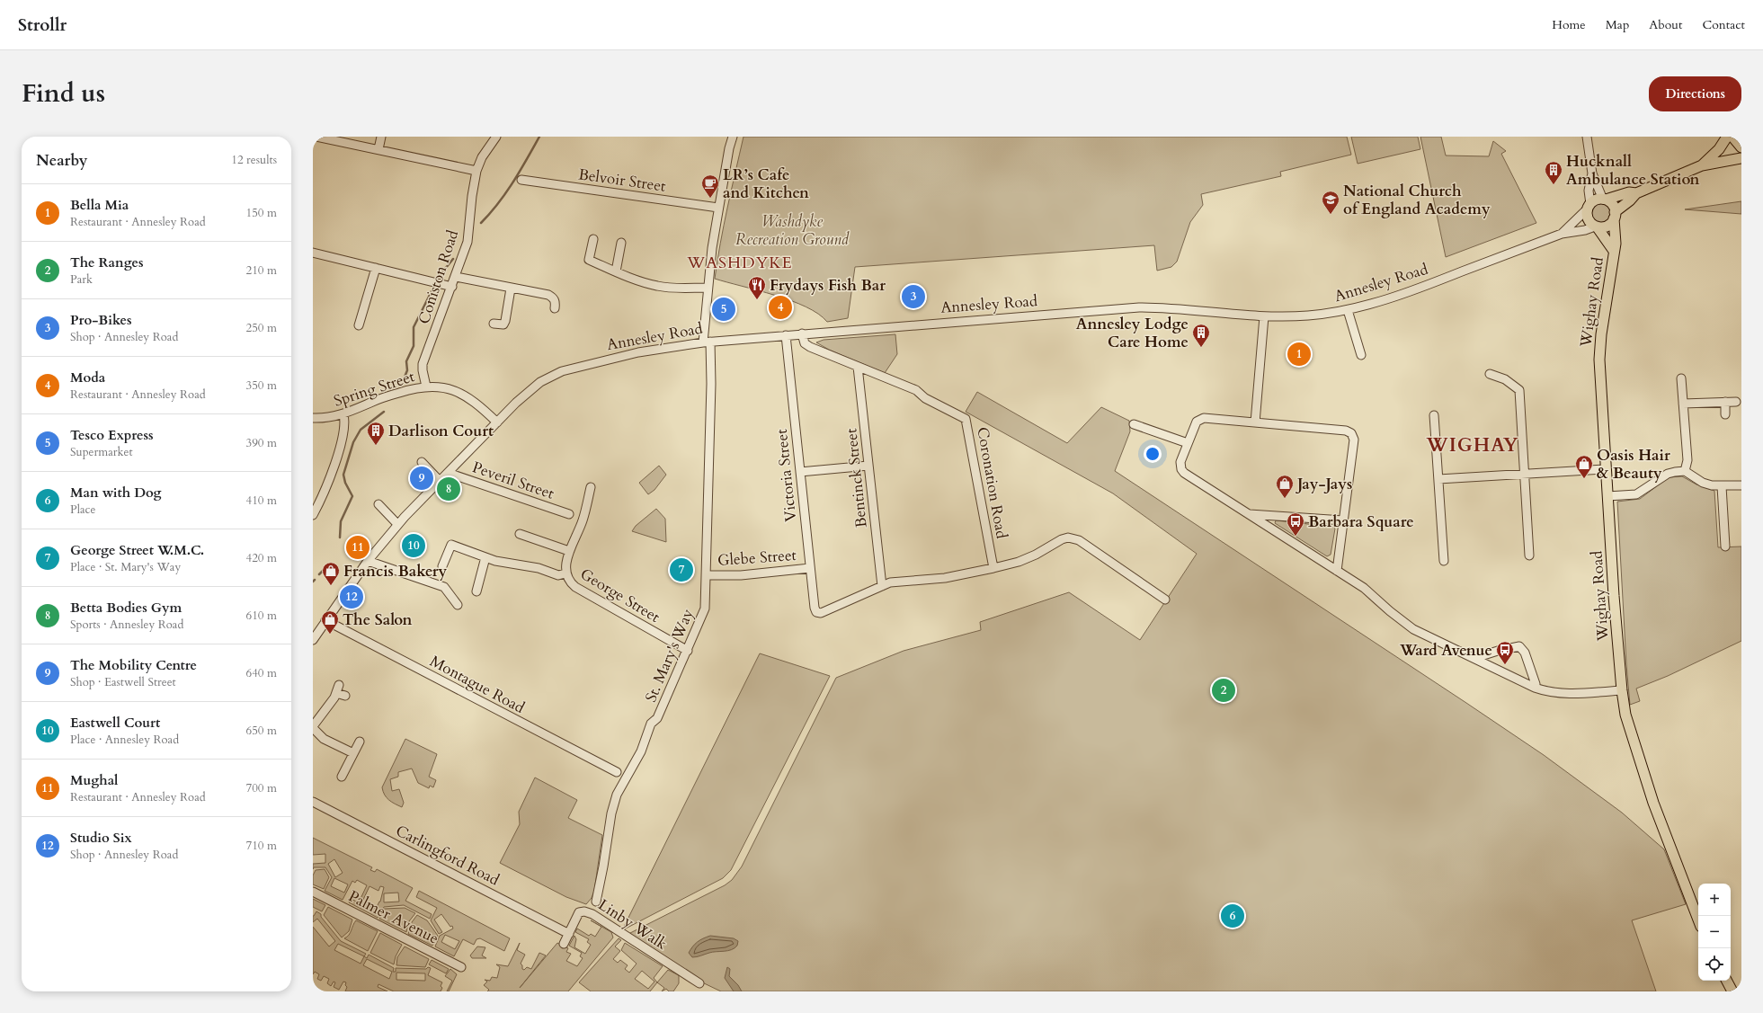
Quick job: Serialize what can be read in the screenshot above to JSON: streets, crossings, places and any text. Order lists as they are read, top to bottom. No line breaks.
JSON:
{"streets":{"main road":["Wighay Road"],"street":["Belvoir Street","Coniston Road","Annesley Road","Spring Street","Victoria Street","Bentinck Street","Peveril Street","Coronation Road","Glebe Street","George Street","St. Mary's Way","Montague Road","Carlingford Road","Palmer Avenue","Linby Walk"]},"crossings":[["Belvoir Street","St. Mary's Way"],["Coniston Road","Spring Street"],["Annesley Road","Wighay Road"],["Annesley Road","Spring Street"],["Annesley Road","Victoria Street"],["Annesley Road","Peveril Street"],["Annesley Road","Coronation Road"],["Annesley Road","St. Mary's Way"],["Annesley Road","Montague Road"],["Victoria Street","Bentinck Street"],["Victoria Street","Glebe Street"],["Bentinck Street","Coronation Road"],["Glebe Street","St. Mary's Way"],["George Street","St. Mary's Way"],["St. Mary's Way","Linby Walk"],["Carlingford Road","Linby Walk"]],"districts":["WASHDYKE","WIGHAY"],"parks":["Washdyke Recreation Ground"],"places":{"building":["Hucknall Ambulance Station","Annesley Lodge Care Home","Darlison Court"],"cafe":["LR’s Cafe and Kitchen"],"school or university":["National Church of England Academy"],"restaurant":["Frydays Fish Bar"],"shop":["Oasis Hair & Beauty","Jay-Jays","Francis Bakery","The Salon"],"bus stop":["Barbara Square","Ward Avenue"]},"page":{"header":"Strollr","nav":["Home","Map","About","Contact"],"title":"Find us","buttons":"Directions","heading":["Nearby","12 results"],"list":[{"mark":"1","name":"Bella Mia","note":"Restaurant · Annesley Road","value":"150 m"},{"mark":"2","name":"The Ranges","note":"Park","value":"210 m"},{"mark":"3","name":"Pro-Bikes","note":"Shop · Annesley Road","value":"250 m"},{"mark":"4","name":"Moda","note":"Restaurant · Annesley Road","value":"350 m"},{"mark":"5","name":"Tesco Express","note":"Supermarket","value":"390 m"},{"mark":"6","name":"Man with Dog","note":"Place","value":"410 m"},{"mark":"7","name":"George Street W.M.C.","note":"Place · St. Mary's Way","value":"420 m"},{"mark":"8","name":"Betta Bodies Gym","note":"Sports · Annesley Road","value":"610 m"},{"mark":"9","name":"The Mobility Centre","note":"Shop · Eastwell Street","value":"640 m"},{"mark":"10","name":"Eastwell Court","note":"Place · Annesley Road","value":"650 m"},{"mark":"11","name":"Mughal","note":"Restaurant · Annesley Road","value":"700 m"},{"mark":"12","name":"Studio Six","note":"Shop · Annesley Road","value":"710 m"}],"pins":["3","4","5","1","9","8","10","11","7","12","2","6"],"map_buttons":["+","−"]}}
